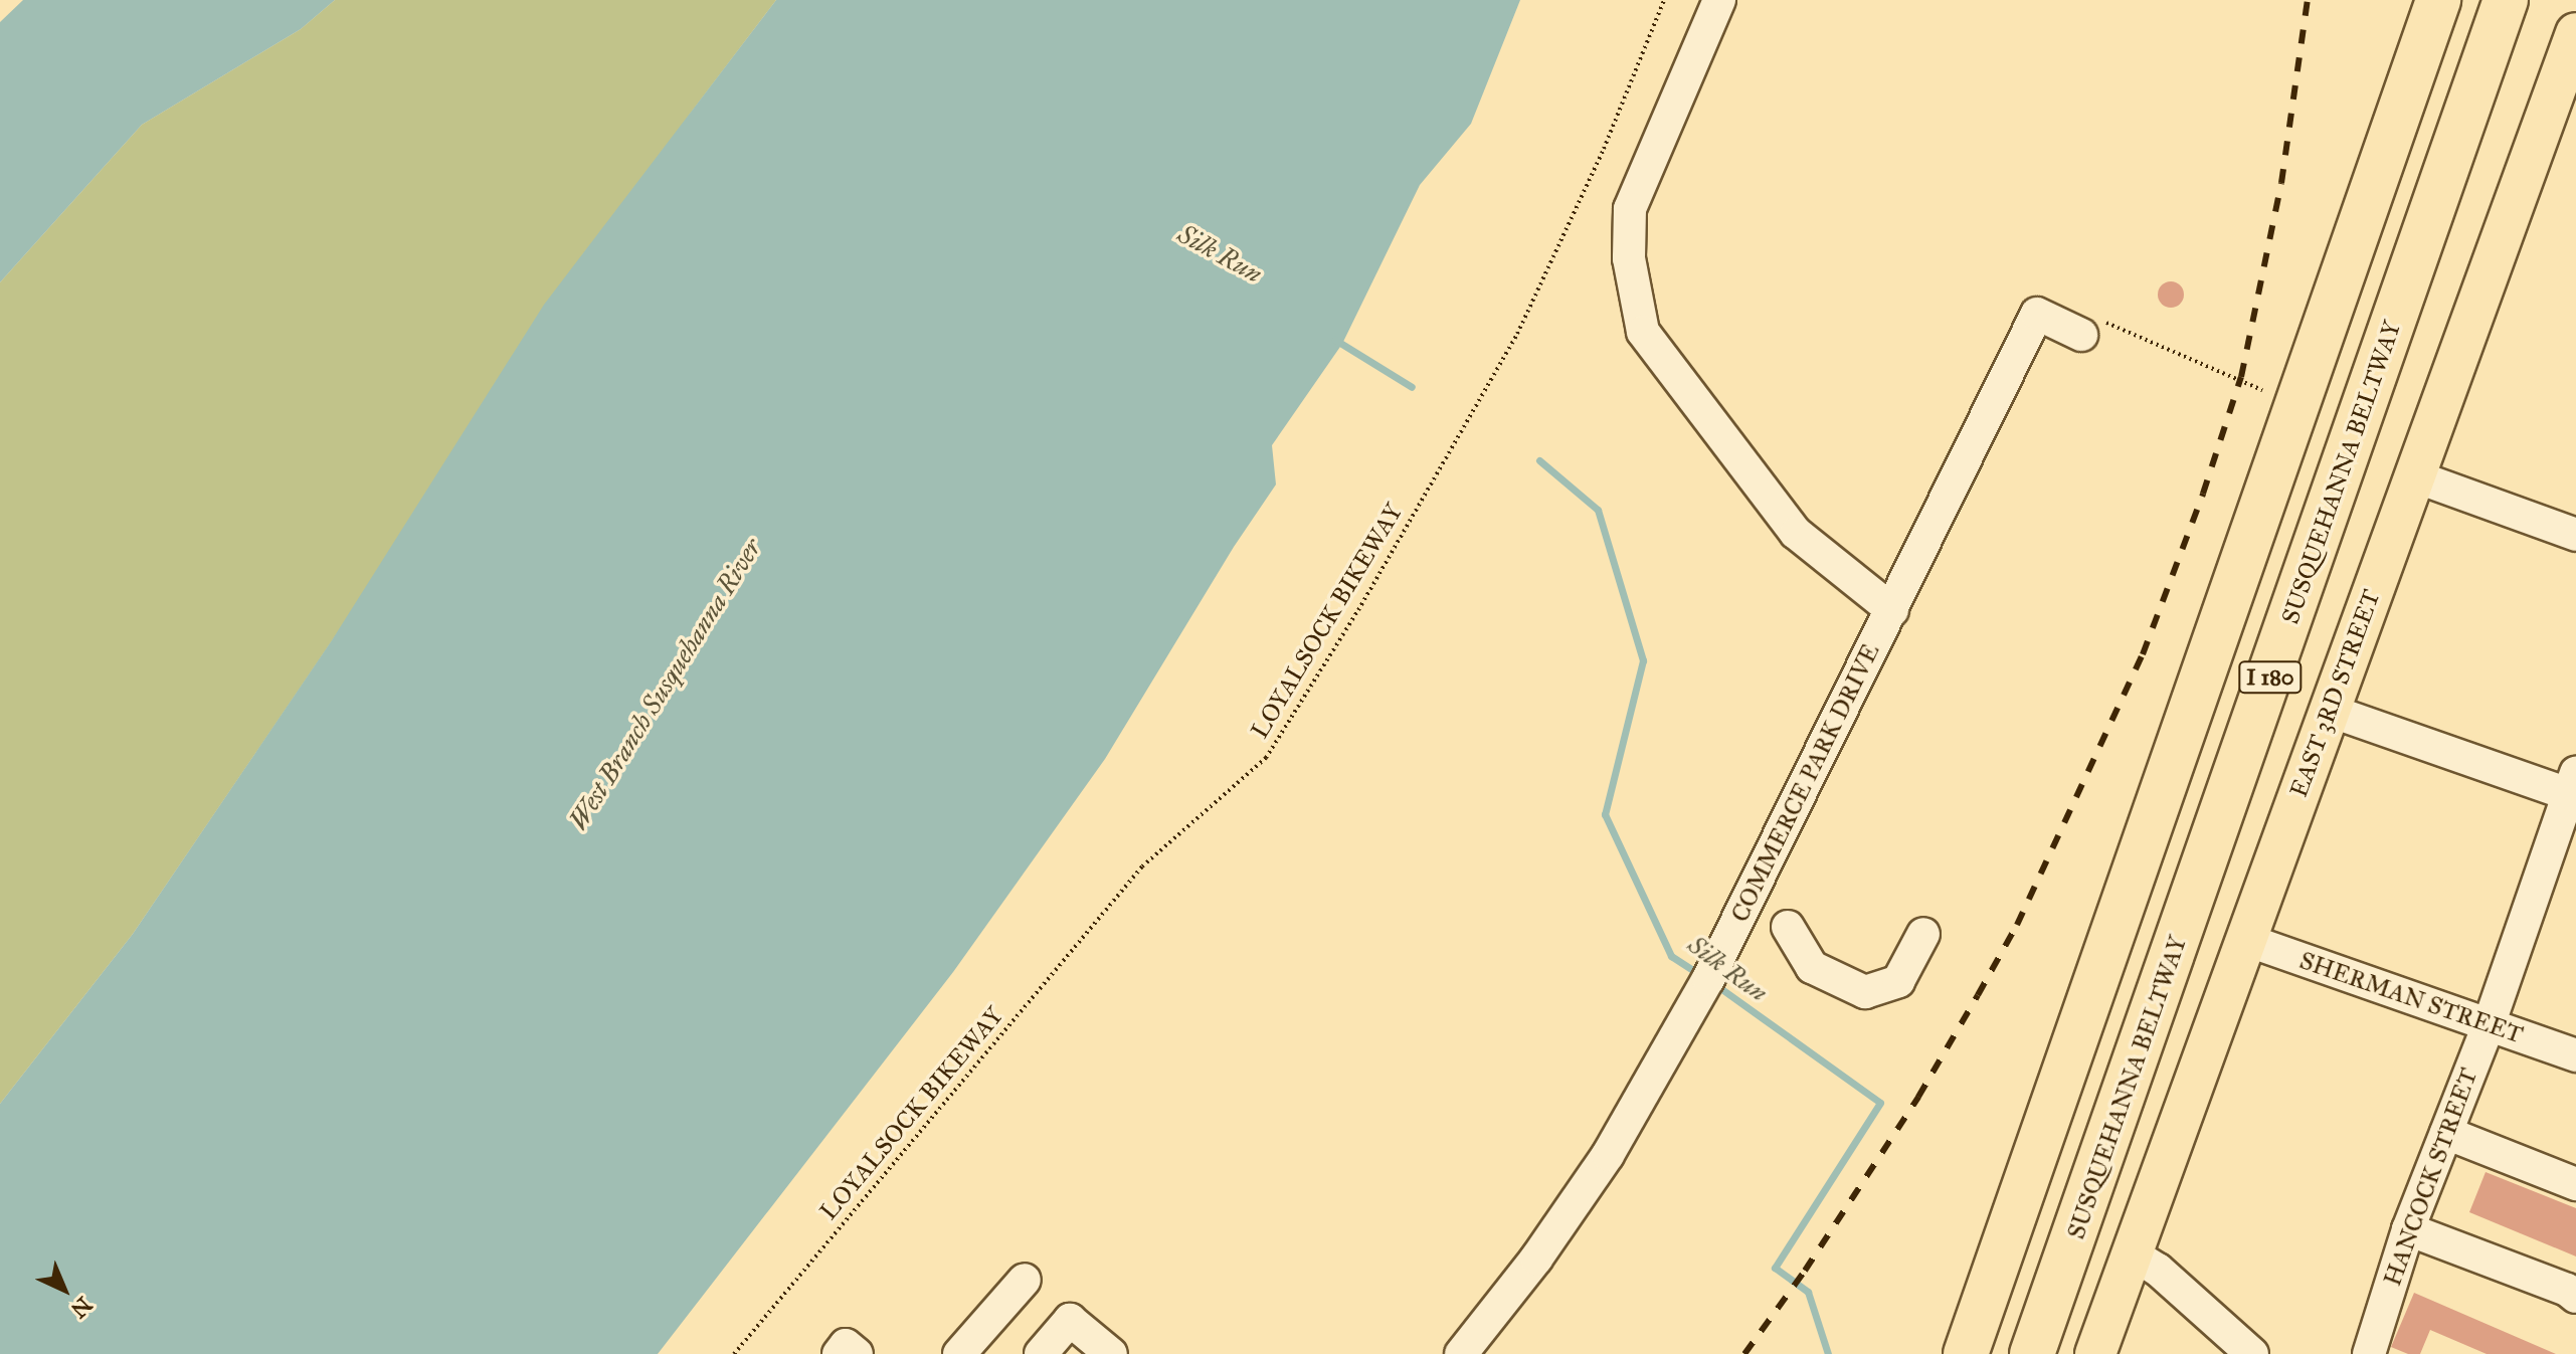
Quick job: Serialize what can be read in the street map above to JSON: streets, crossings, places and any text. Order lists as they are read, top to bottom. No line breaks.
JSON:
{"streets":{"highway":["SUSQUEHANNA BELTWAY","I 180"],"main road":["EAST 3RD STREET"],"street":["COMMERCE PARK DRIVE","SHERMAN STREET","HANCOCK STREET"],"path":["LOYALSOCK BIKEWAY"]},"crossings":[["EAST 3RD STREET","SHERMAN STREET"],["SHERMAN STREET","HANCOCK STREET"]],"water":["Silk Run","West Branch Susquehanna River"],"north":"bottom right"}
